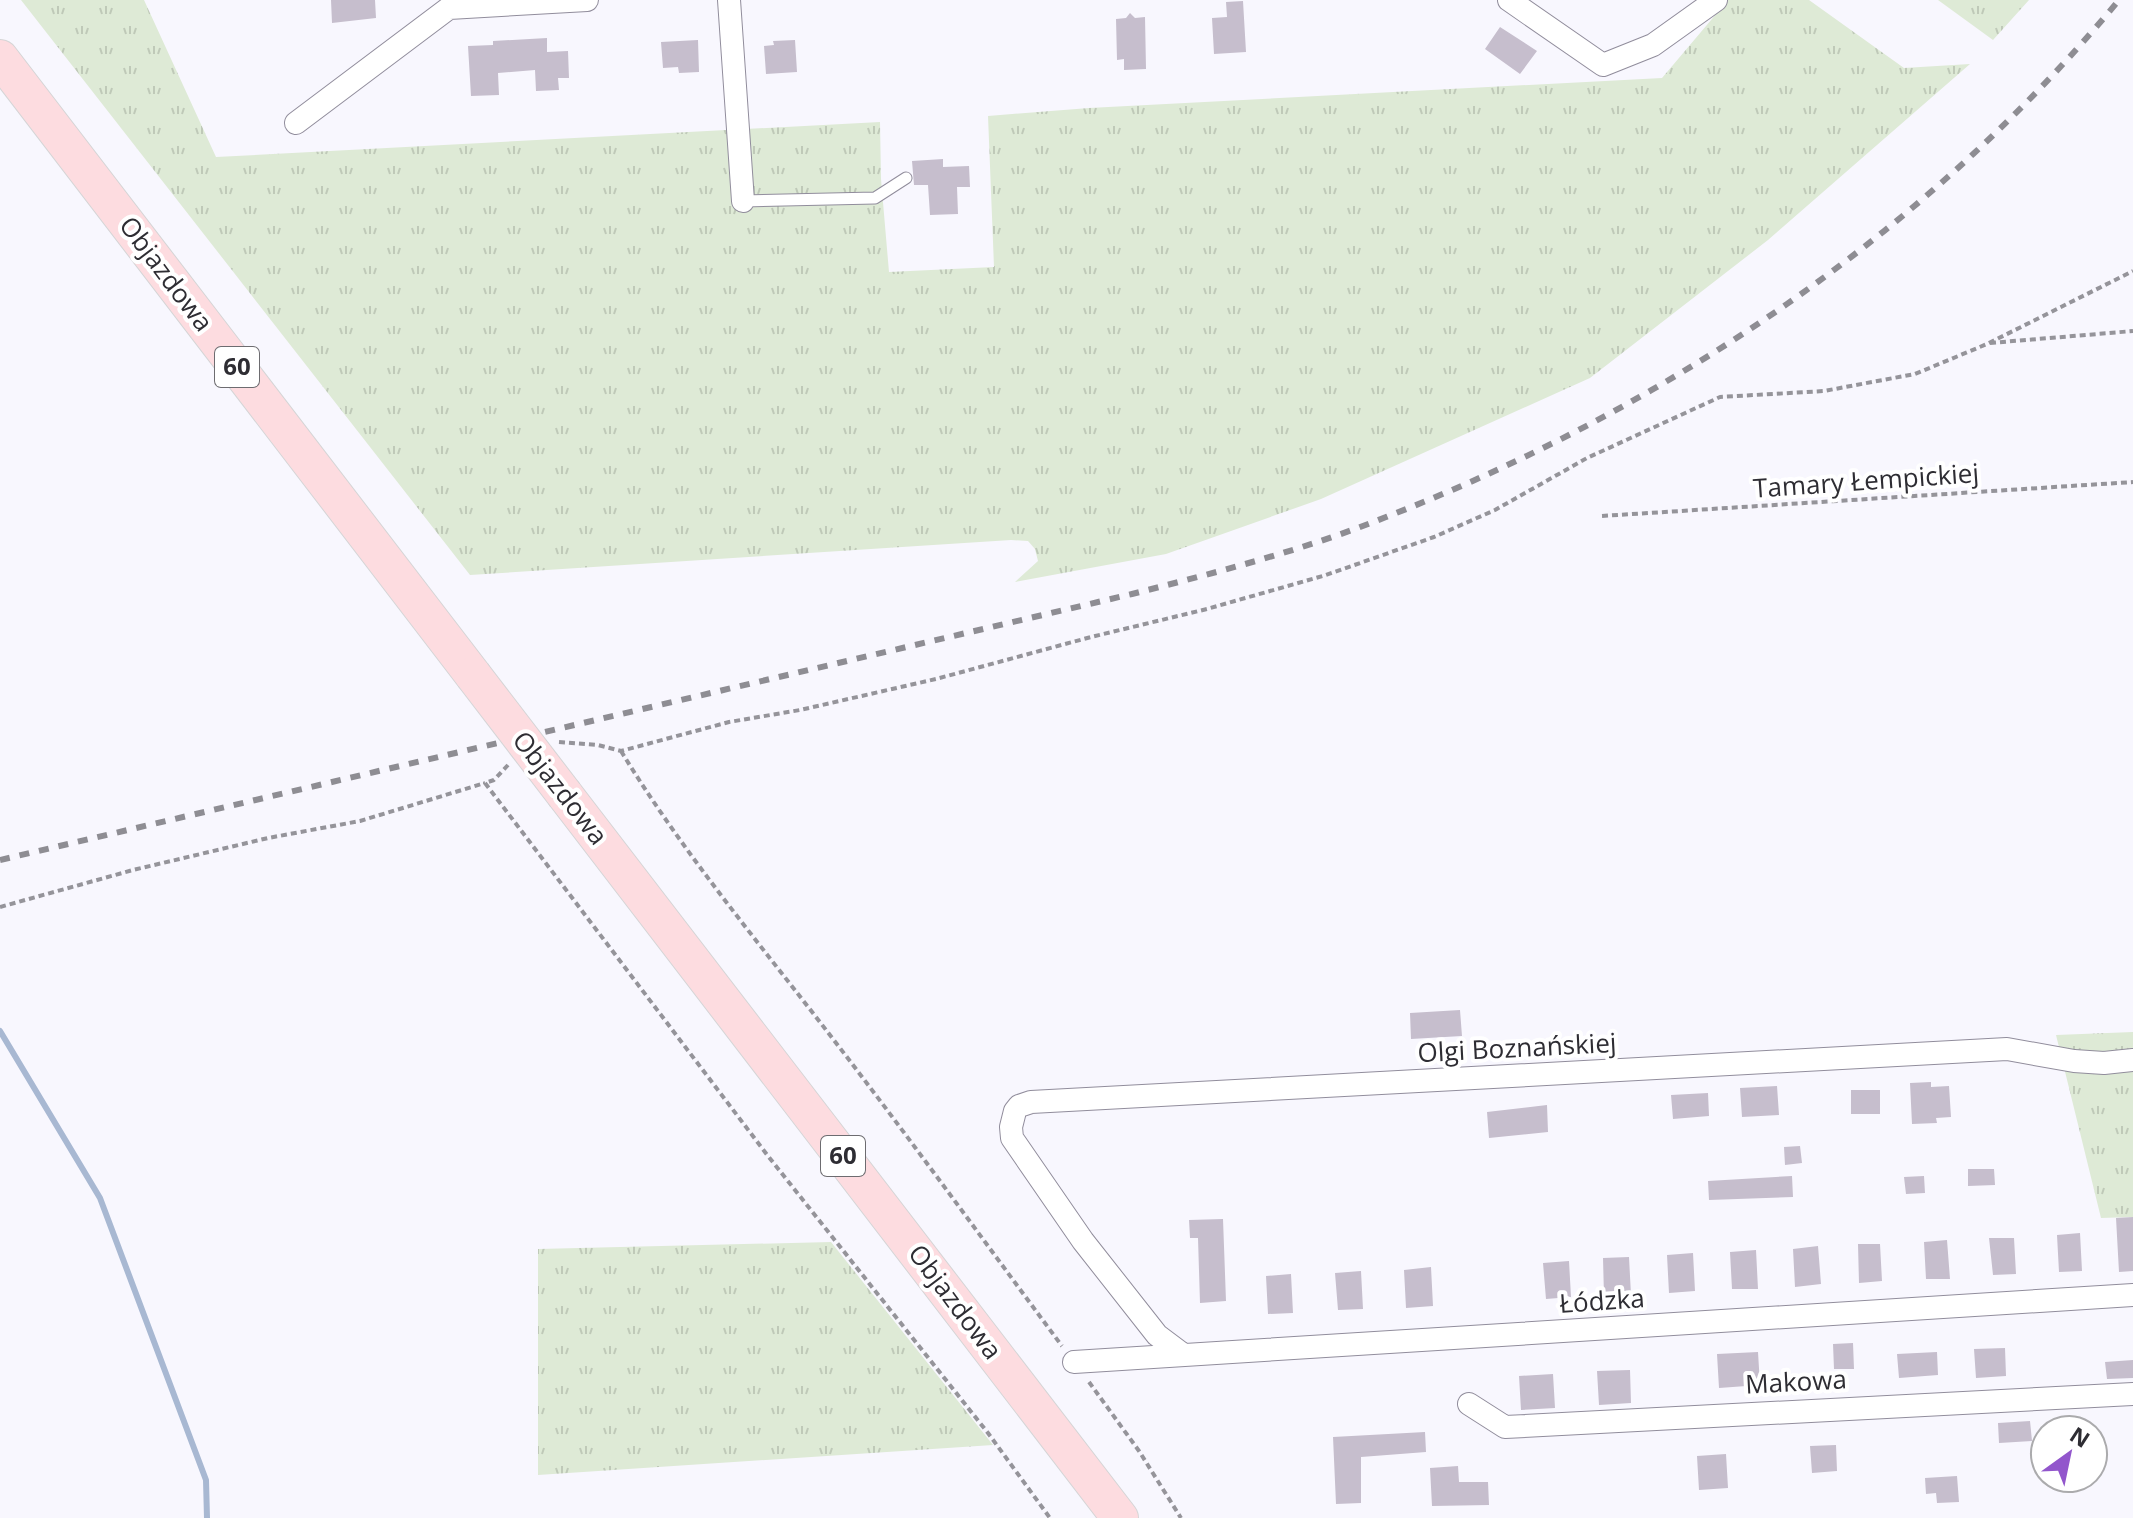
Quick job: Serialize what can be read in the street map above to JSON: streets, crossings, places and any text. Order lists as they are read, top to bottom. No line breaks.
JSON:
{"streets":{"main road":["Objazdowa","60"],"street":["Olgi Boznańskiej","Łódzka","Makowa"],"path":["Tamary Łempickiej"]},"crossings":[["Olgi Boznańskiej","Łódzka"]],"north":"top right"}
